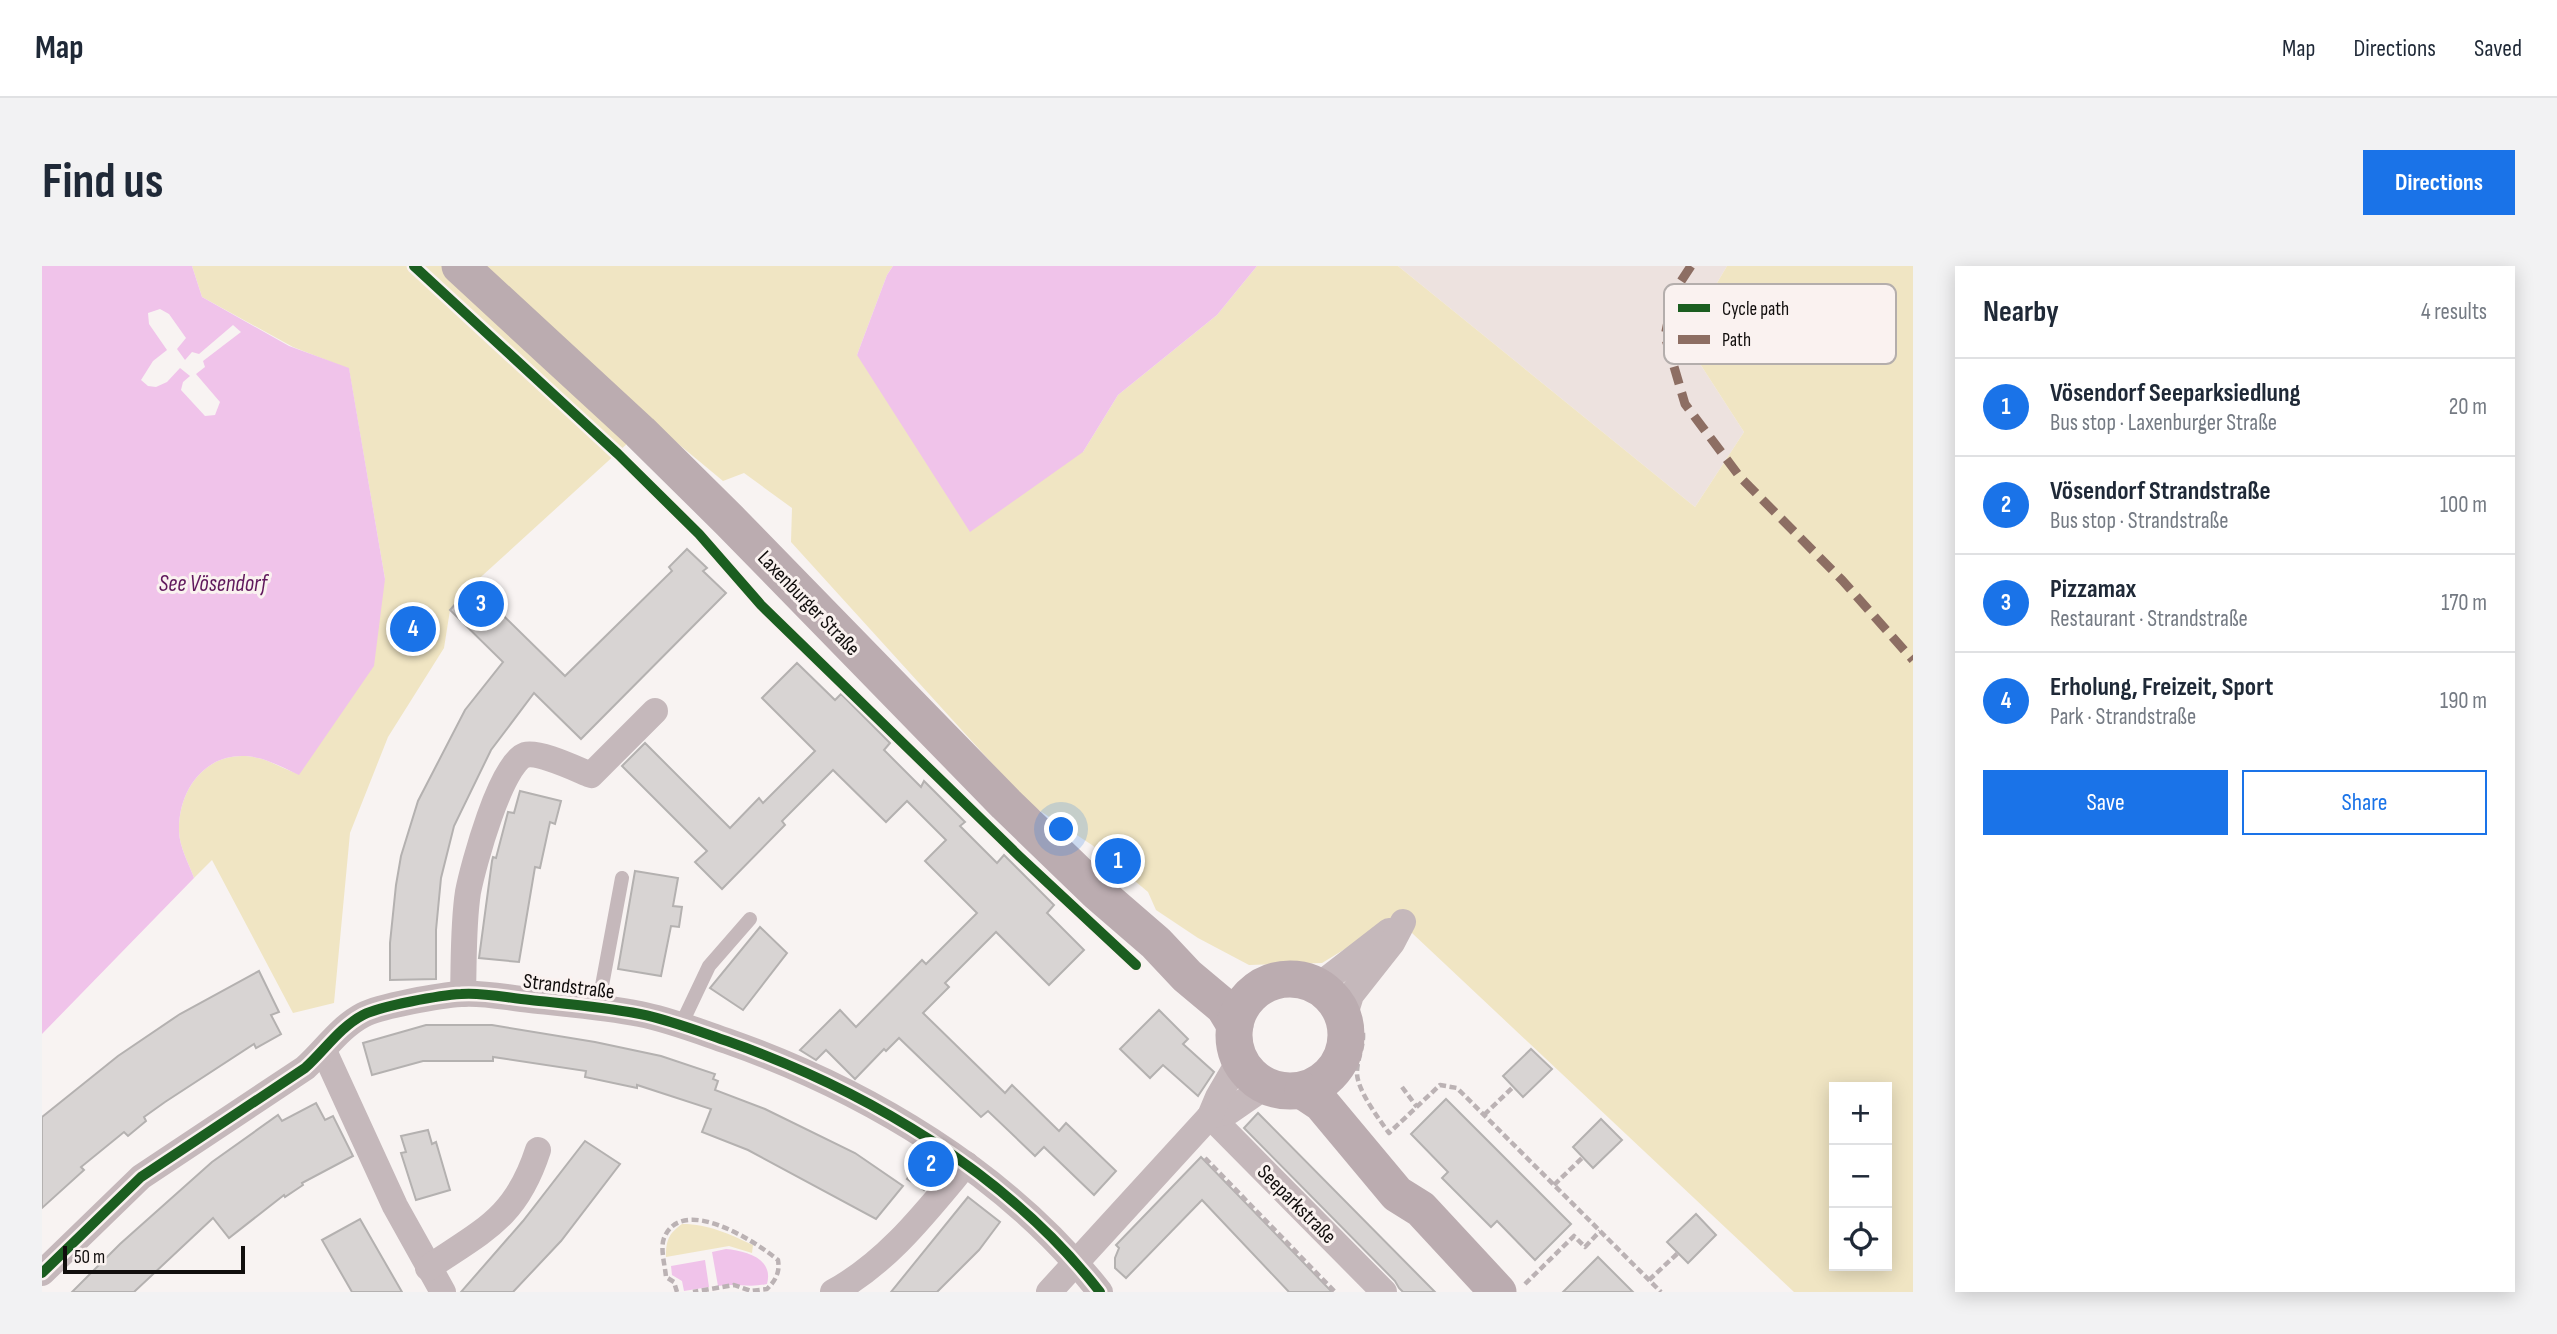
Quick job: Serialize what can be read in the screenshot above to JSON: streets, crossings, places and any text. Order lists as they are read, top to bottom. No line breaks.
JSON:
{"streets":{"main road":["Laxenburger Straße"],"street":["Strandstraße","Seeparkstraße"]},"water":["See Vösendorf"],"legend":["Cycle path","Path"],"scale_bar":"50 m","page":{"header":"Map","nav":["Map","Directions","Saved"],"buttons":["Directions",["Save","Share"]],"title":"Find us","heading":["Nearby","4 results"],"list":[{"mark":"1","name":"Vösendorf Seeparksiedlung","note":"Bus stop · Laxenburger Straße","value":"20 m"},{"mark":"2","name":"Vösendorf Strandstraße","note":"Bus stop · Strandstraße","value":"100 m"},{"mark":"3","name":"Pizzamax","note":"Restaurant · Strandstraße","value":"170 m"},{"mark":"4","name":"Erholung, Freizeit, Sport","note":"Park · Strandstraße","value":"190 m"}],"pins":["3","4","1","2"],"map_buttons":["+","−"],"scale":"50 m"}}
